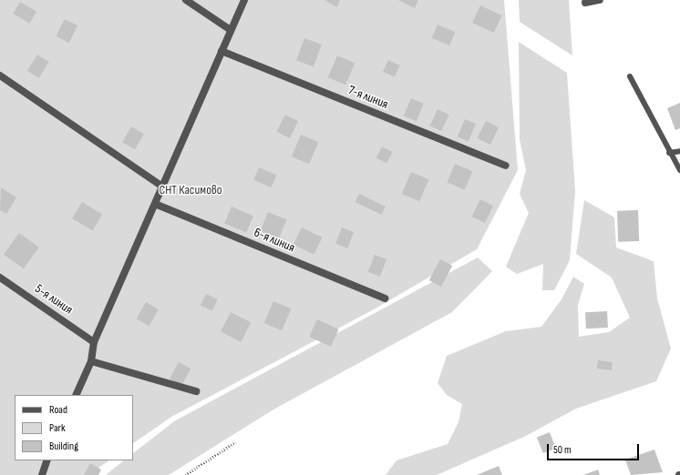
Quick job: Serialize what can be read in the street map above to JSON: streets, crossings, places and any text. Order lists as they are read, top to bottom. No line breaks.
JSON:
{"streets":{"street":["7-я линия","6-я линия","5-я линия"]},"parks":["СНТ Касимово"],"legend":["Road","Park","Building"],"scale_bar":"50 m"}
